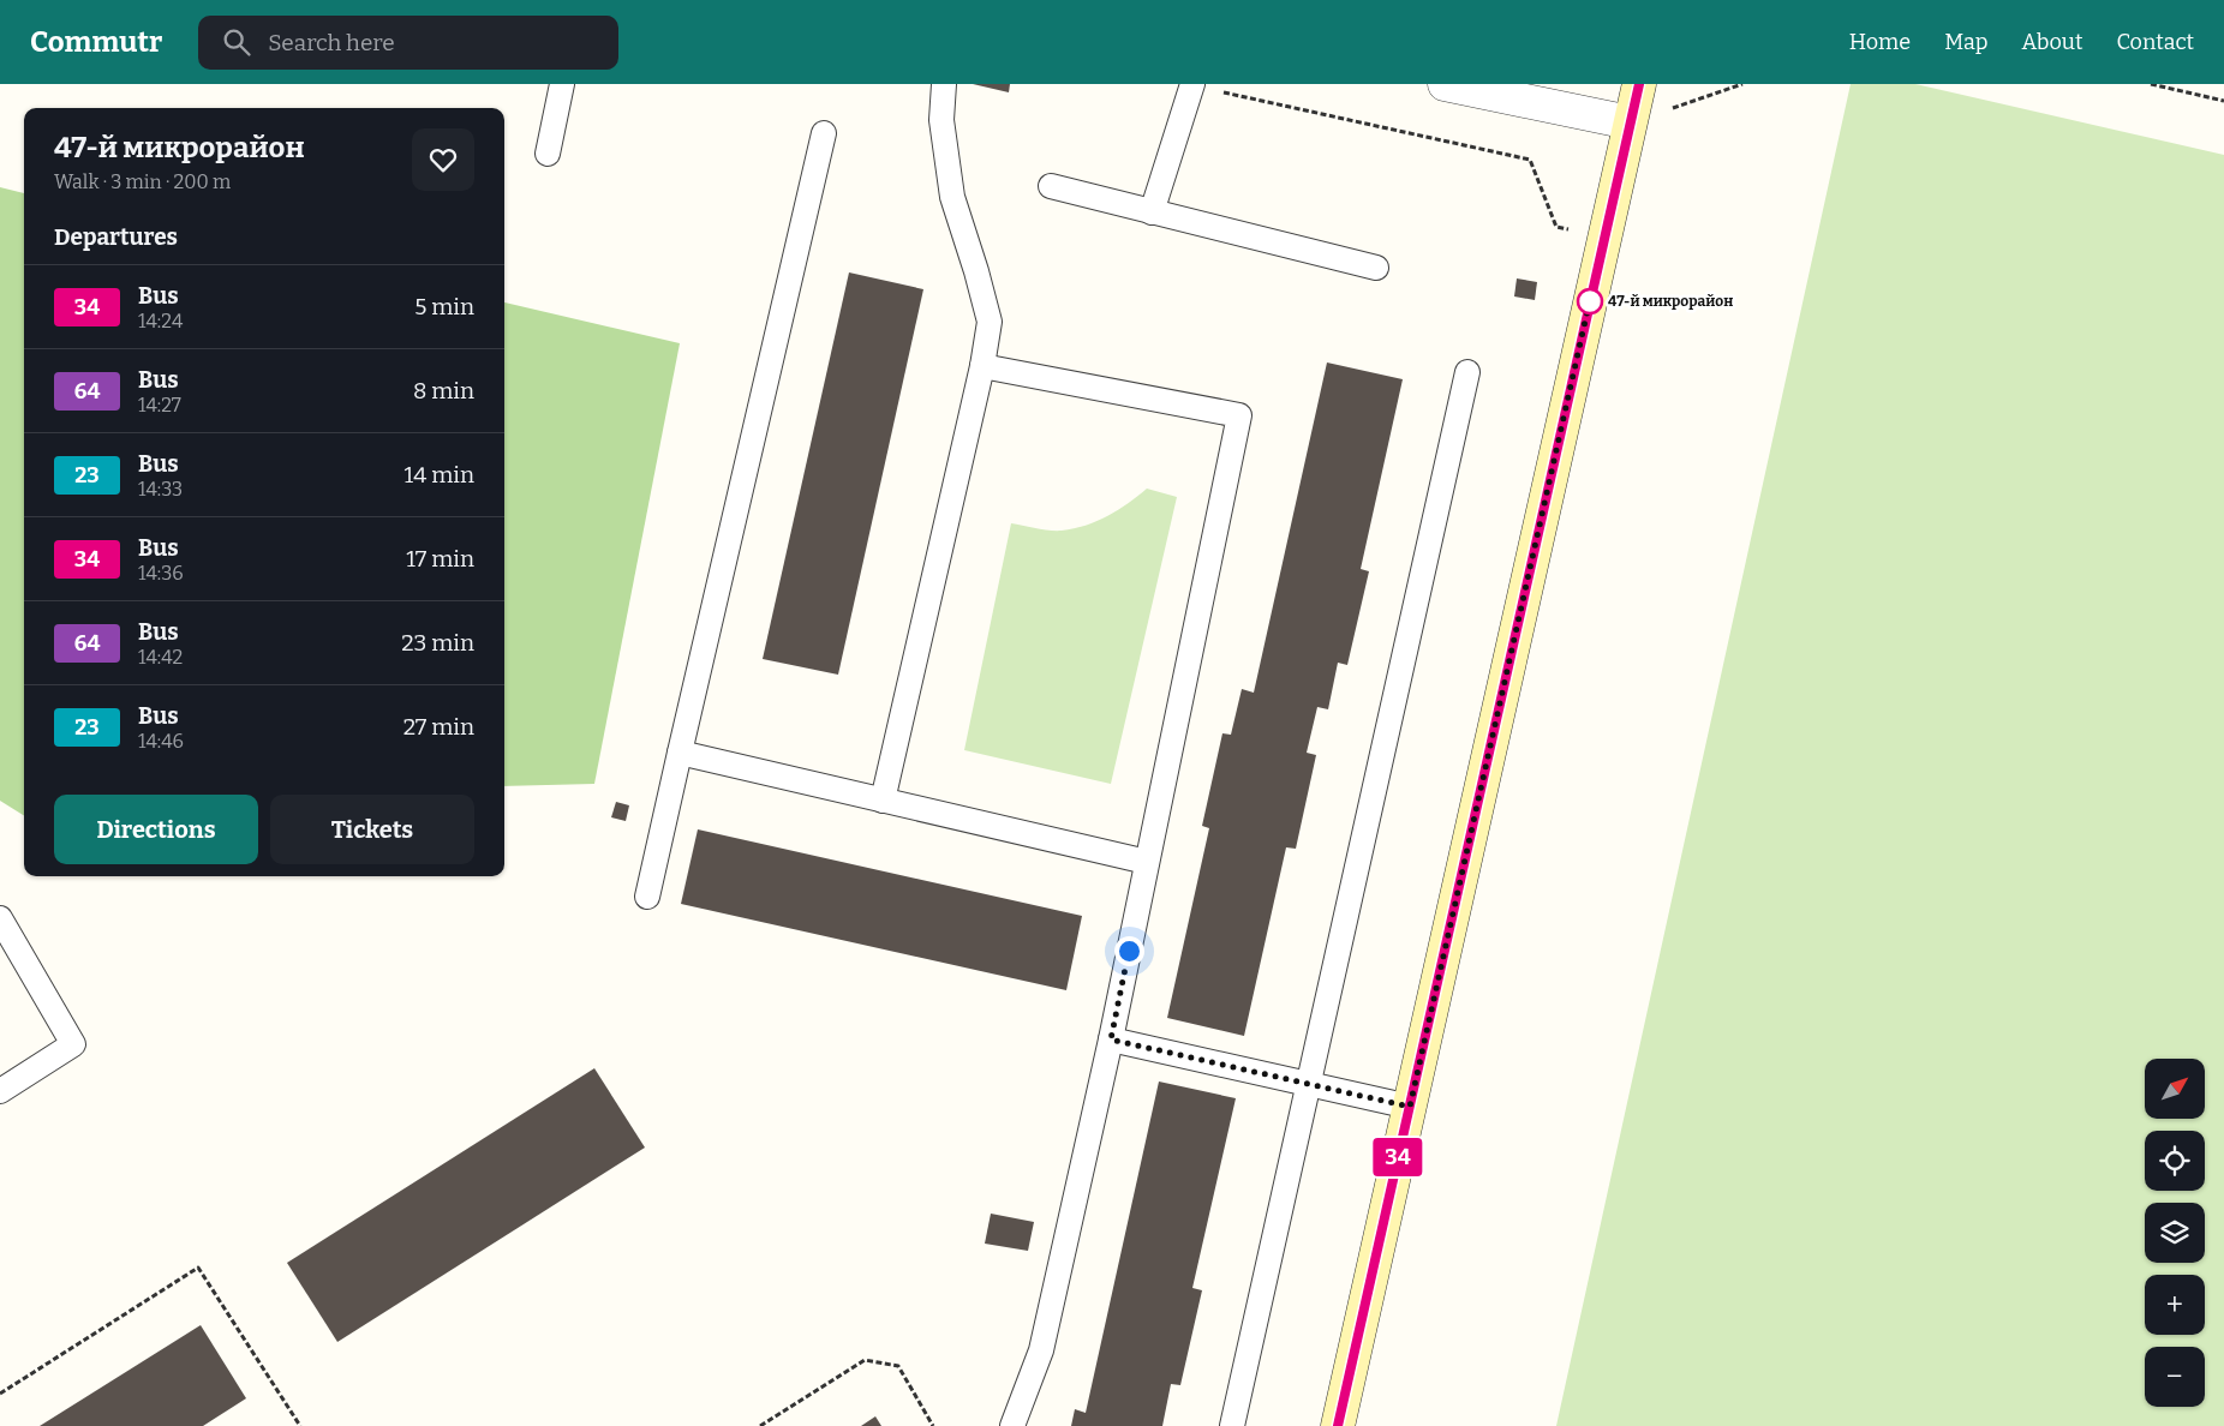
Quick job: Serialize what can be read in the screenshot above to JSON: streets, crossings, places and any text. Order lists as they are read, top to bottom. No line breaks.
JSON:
{"places":["47-й микрорайон"],"lines":["bus line 34"],"north":"top right","page":{"header":"Commutr","search":"Search here","nav":["Home","Map","About","Contact"],"on_map":"34","heading":[["47-й микрорайон","Walk · 3 min · 200 m"],"Departures"],"list":[{"mark":"34","name":"Bus","note":"14:24","value":"5 min"},{"mark":"64","name":"Bus","note":"14:27","value":"8 min"},{"mark":"23","name":"Bus","note":"14:33","value":"14 min"},{"mark":"34","name":"Bus","note":"14:36","value":"17 min"},{"mark":"64","name":"Bus","note":"14:42","value":"23 min"},{"mark":"23","name":"Bus","note":"14:46","value":"27 min"}],"buttons":["Directions","Tickets"],"map_buttons":["+","−"]}}
